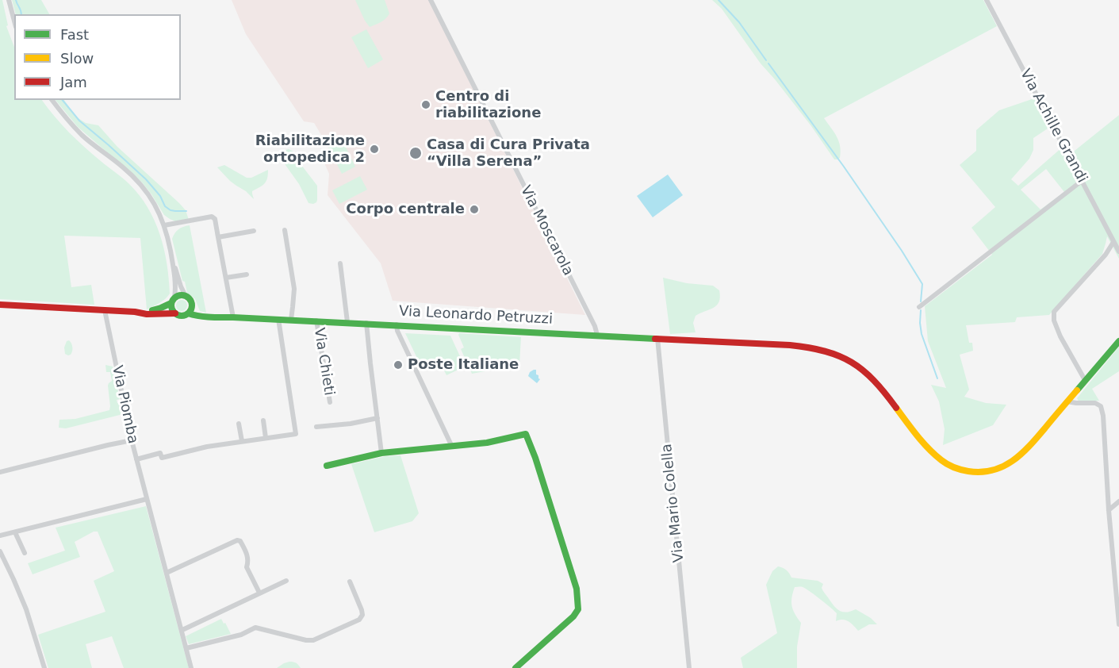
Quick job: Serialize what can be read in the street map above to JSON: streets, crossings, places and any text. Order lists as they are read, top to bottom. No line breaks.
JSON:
{"streets":{"main road":["Via Leonardo Petruzzi"],"street":["Via Achille Grandi","Via Moscarola","Via Chieti","Via Piomba","Via Mario Colella"]},"crossings":[["Via Moscarola","Via Leonardo Petruzzi"],["Via Leonardo Petruzzi","Via Chieti"],["Via Leonardo Petruzzi","Via Mario Colella"]],"places":["Centro di riabilitazione","Riabilitazione ortopedica 2","Casa di Cura Privata “Villa Serena”","Corpo centrale","Poste Italiane"],"legend":["Fast","Slow","Jam"]}
